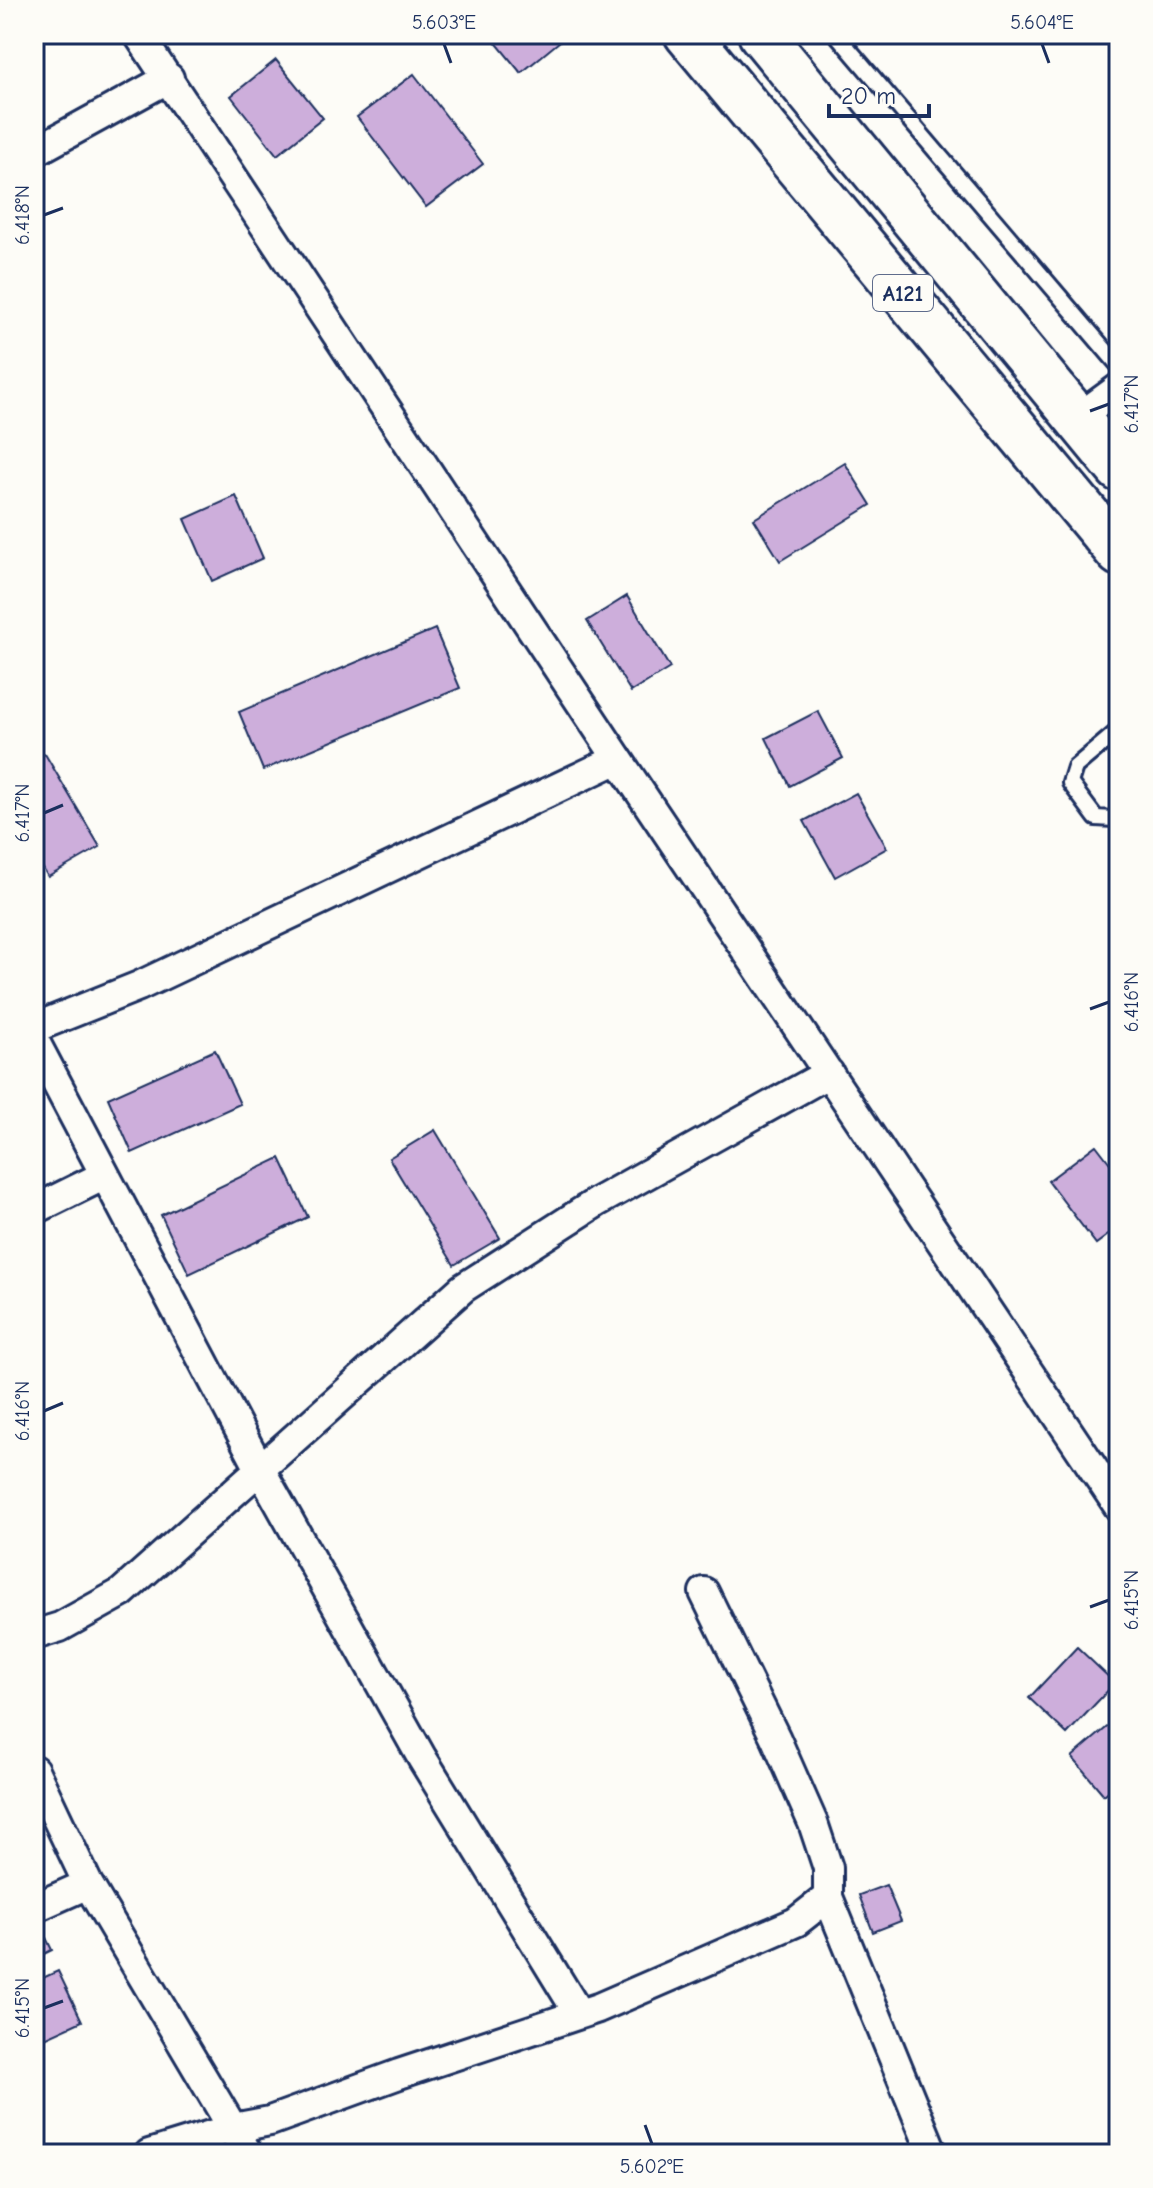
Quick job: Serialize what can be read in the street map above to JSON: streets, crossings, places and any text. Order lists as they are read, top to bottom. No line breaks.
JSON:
{"streets":{"highway":["A121"]},"scale_bar":"20 m","coordinates":["5.603°E","5.604°E","6.418°N","6.417°N","6.416°N","6.415°N","5.602°E"]}
